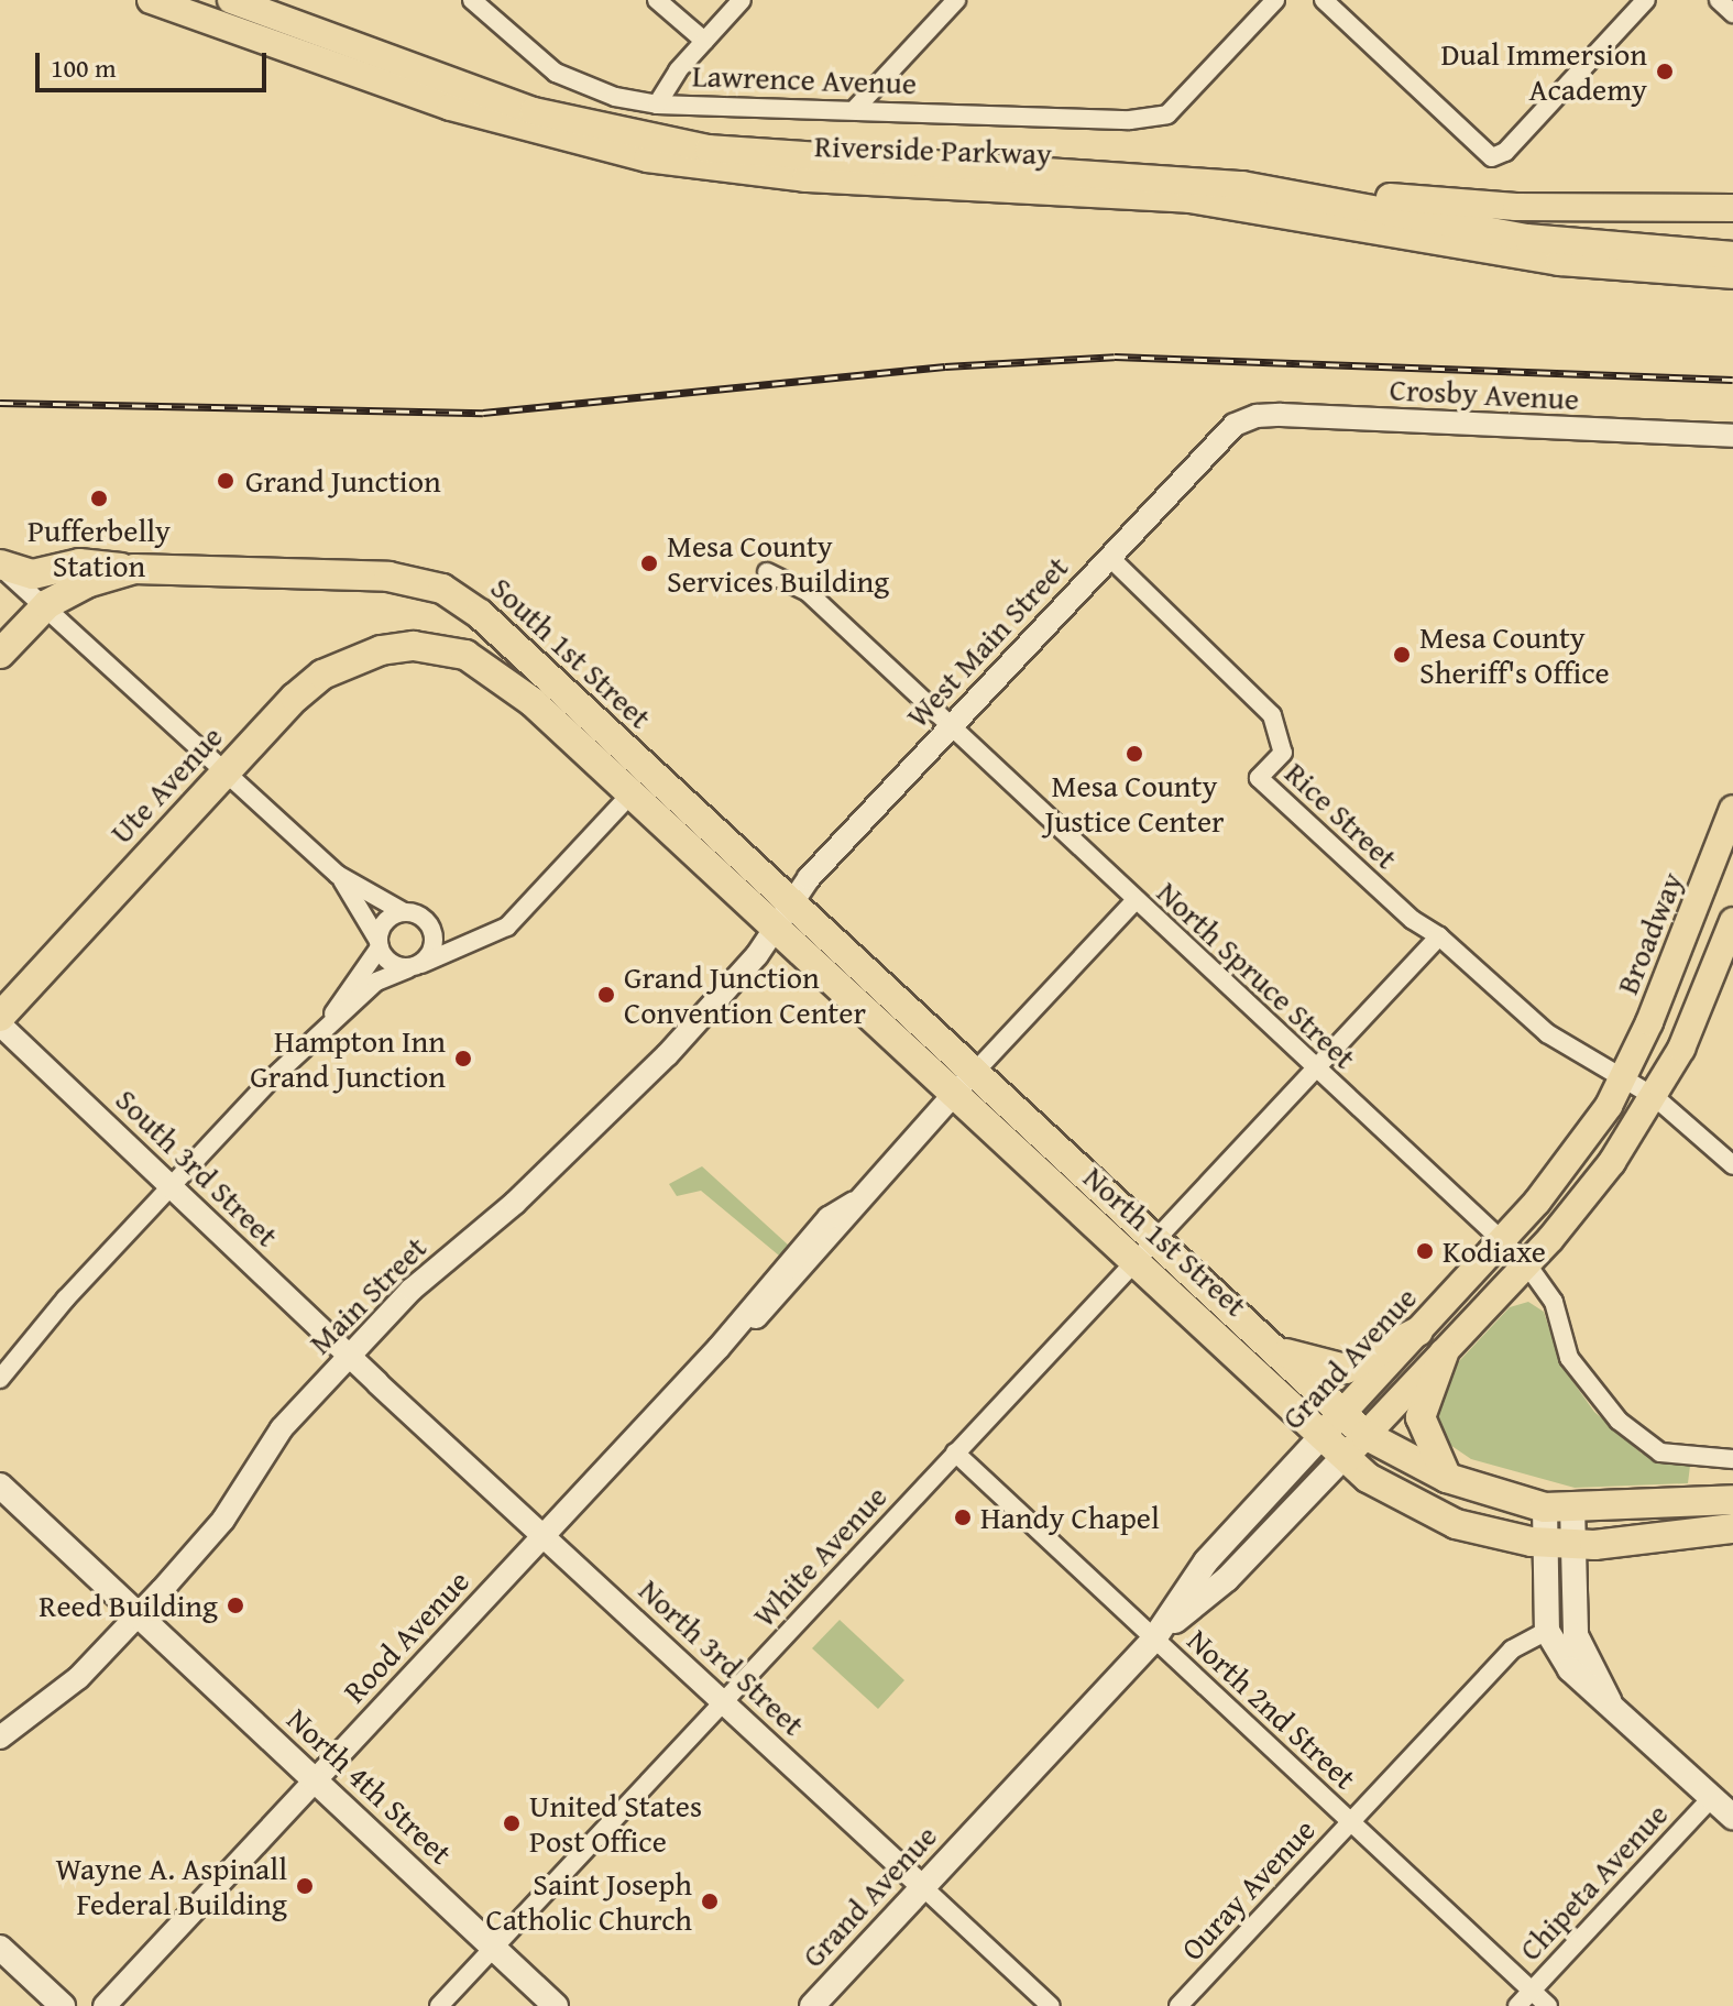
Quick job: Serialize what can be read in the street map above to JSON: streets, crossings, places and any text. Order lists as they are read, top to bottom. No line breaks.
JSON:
{"streets":{"highway":["South 1st Street","Ute Avenue","North 1st Street"],"main road":["Riverside Parkway","Broadway","Grand Avenue","North 4th Street"],"street":["Lawrence Avenue","Crosby Avenue","West Main Street","Rice Street","North Spruce Street","South 3rd Street","Main Street","White Avenue","Rood Avenue","North 3rd Street","North 2nd Street","Chipeta Avenue","Ouray Avenue"]},"crossings":[["Crosby Avenue","West Main Street"],["West Main Street","South 1st Street"],["West Main Street","Rice Street"],["West Main Street","North Spruce Street"],["West Main Street","North 1st Street"],["West Main Street","Main Street"],["South 1st Street","Ute Avenue"],["South 1st Street","North 1st Street"],["South 1st Street","Main Street"],["Rice Street","Broadway"],["Rice Street","Grand Avenue"],["Rice Street","White Avenue"],["Broadway","Grand Avenue"],["North Spruce Street","Grand Avenue"],["North Spruce Street","White Avenue"],["South 3rd Street","Main Street"],["South 3rd Street","North 3rd Street"],["North 1st Street","Main Street"],["North 1st Street","Grand Avenue"],["North 1st Street","White Avenue"],["North 1st Street","Rood Avenue"],["Main Street","North 3rd Street"],["Main Street","North 4th Street"],["Grand Avenue","North 3rd Street"],["Grand Avenue","North 2nd Street"],["White Avenue","North 3rd Street"],["White Avenue","North 2nd Street"],["White Avenue","North 4th Street"],["Rood Avenue","North 3rd Street"],["Rood Avenue","North 4th Street"],["North 2nd Street","Chipeta Avenue"],["North 2nd Street","Ouray Avenue"]],"places":["Dual Immersion Academy","Grand Junction","Pufferbelly Station","Mesa County Services Building","Mesa County Sheriff's Office","Mesa County Justice Center","Grand Junction Convention Center","Hampton Inn Grand Junction","Kodiaxe","Handy Chapel","Reed Building","United States Post Office","Wayne A. Aspinall Federal Building","Saint Joseph Catholic Church"],"scale_bar":"100 m"}
